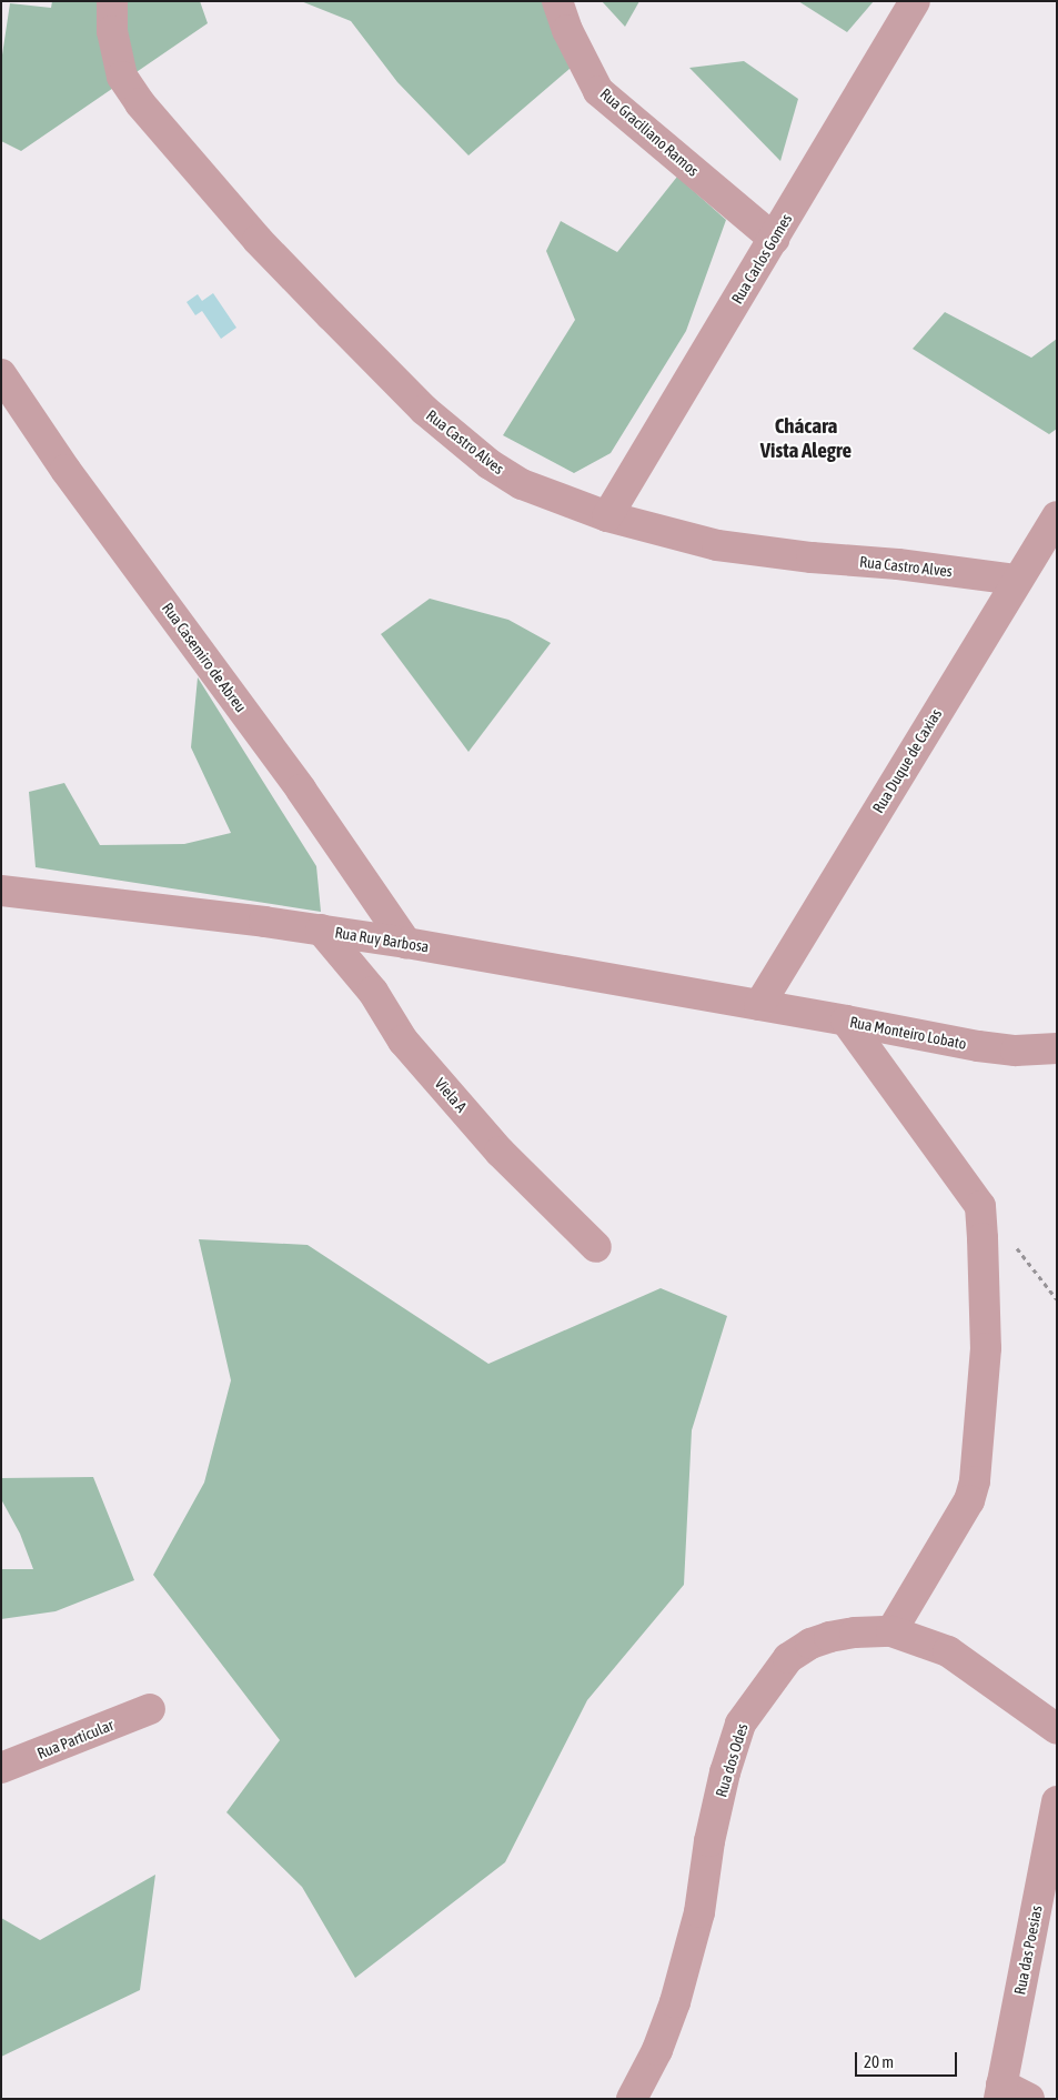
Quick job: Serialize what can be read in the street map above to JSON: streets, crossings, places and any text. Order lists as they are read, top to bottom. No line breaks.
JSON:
{"streets":{"street":["Rua Graciliano Ramos","Rua Carlos Gomes","Rua Castro Alves","Rua Casemiro de Abreu","Rua Duque de Caxias","Rua Ruy Barbosa","Rua Monteiro Lobato","Viela A","Rua Particular","Rua dos Odes","Rua das Poesias"]},"crossings":[["Rua Graciliano Ramos","Rua Carlos Gomes"],["Rua Carlos Gomes","Rua Castro Alves"],["Rua Castro Alves","Rua Duque de Caxias"],["Rua Casemiro de Abreu","Rua Ruy Barbosa"],["Rua Duque de Caxias","Rua Ruy Barbosa"],["Rua Duque de Caxias","Rua Monteiro Lobato"],["Rua Ruy Barbosa","Rua Monteiro Lobato"],["Rua Ruy Barbosa","Viela A"]],"districts":["Chácara Vista Alegre"],"scale_bar":"20 m"}
